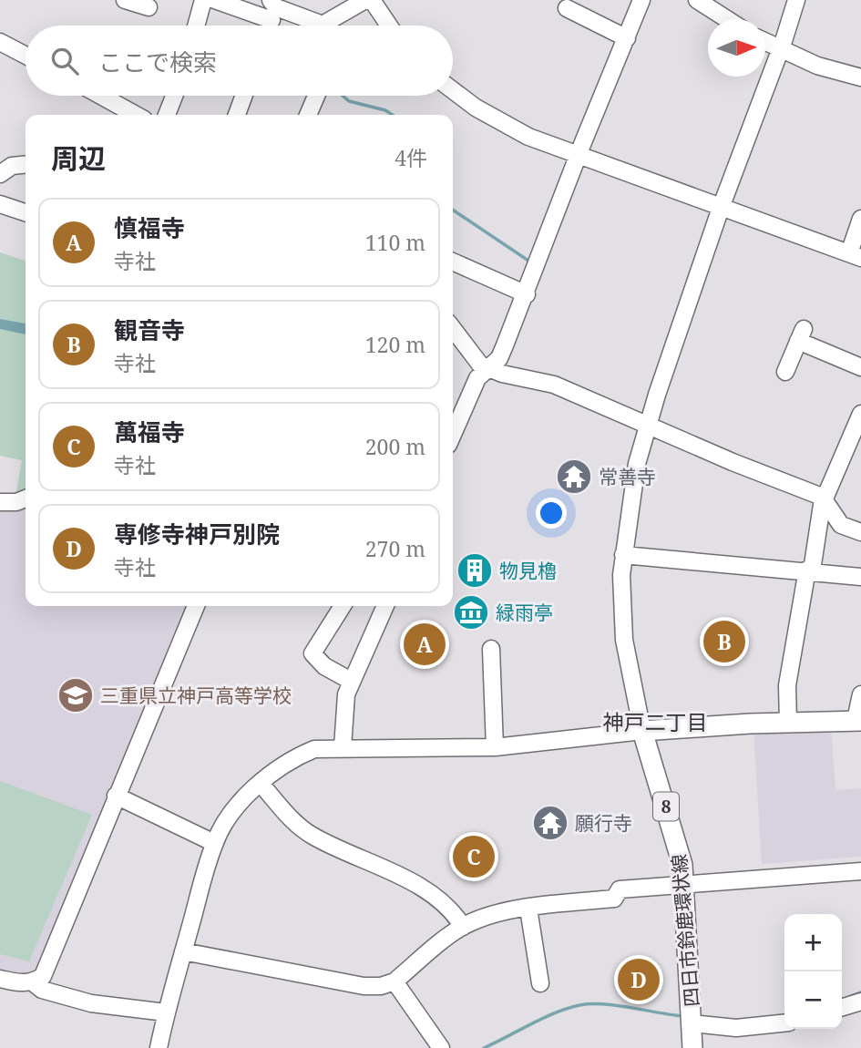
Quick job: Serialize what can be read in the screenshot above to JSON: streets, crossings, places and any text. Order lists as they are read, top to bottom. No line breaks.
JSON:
{"streets":{"main road":["8","四日市鈴鹿環状線"]},"districts":["神戸二丁目"],"places":{"temple":["常善寺","願行寺"],"building":["物見櫓"],"museum":["緑雨亭"],"school or university":["三重県立神戸高等学校"]},"north":"right","page":{"search":"ここで検索","heading":["周辺","4件"],"list":[{"mark":"A","name":"慎福寺","note":"寺社","value":"110 m"},{"mark":"B","name":"観音寺","note":"寺社","value":"120 m"},{"mark":"C","name":"萬福寺","note":"寺社","value":"200 m"},{"mark":"D","name":"専修寺神戸別院","note":"寺社","value":"270 m"}],"pins":["B","A","C","D"],"map_buttons":["+","−"]}}
